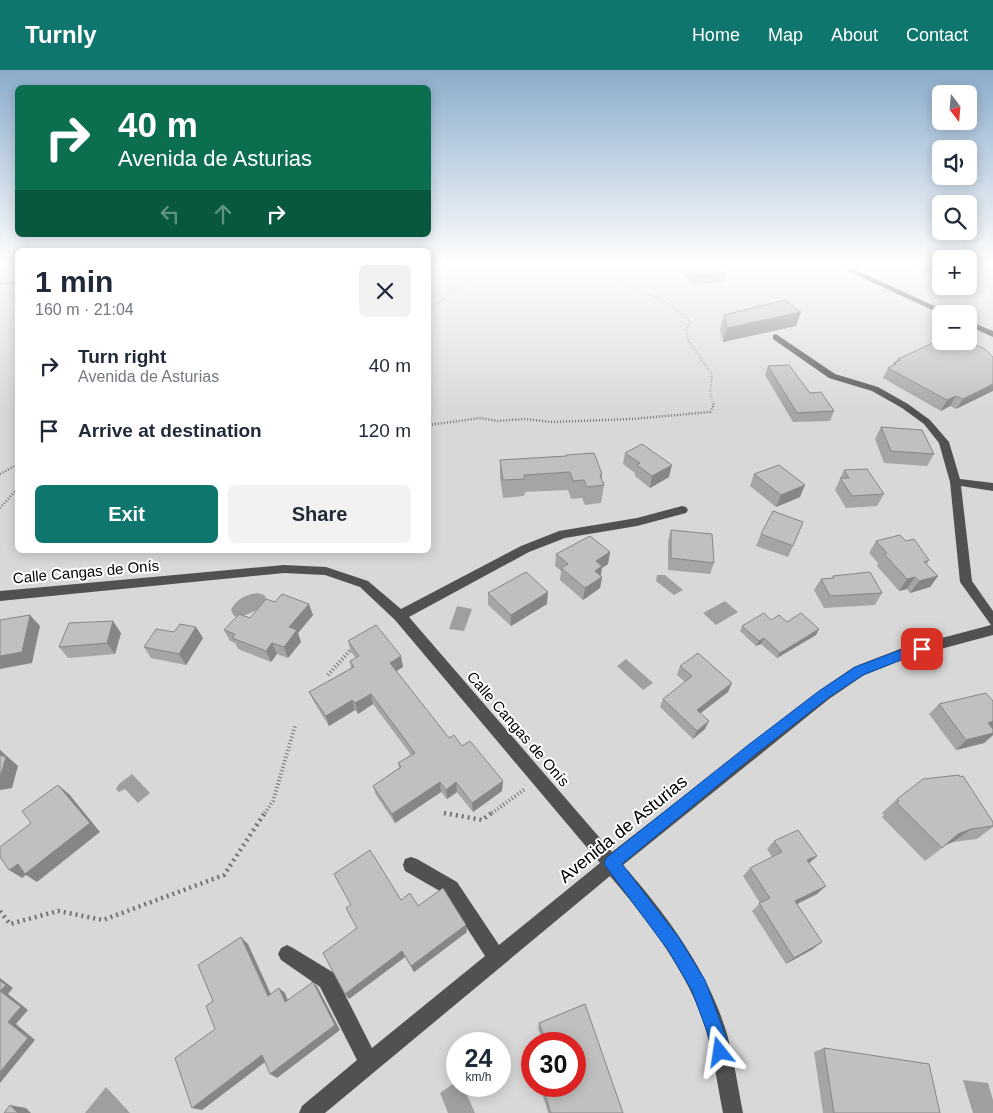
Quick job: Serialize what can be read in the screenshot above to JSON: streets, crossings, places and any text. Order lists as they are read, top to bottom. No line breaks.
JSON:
{"streets":{"street":["Calle Cangas de Onís","Avenida de Asturias"]},"crossings":[["Calle Cangas de Onís","Avenida de Asturias"]],"north":"bottom","page":{"header":"Turnly","nav":["Home","Map","About","Contact"],"map_buttons":["+","−"],"turn":["40 m","Avenida de Asturias"],"heading":["1 min","160 m · 21:04"],"list":[{"name":"Turn right","note":"Avenida de Asturias","value":"40 m"},{"name":"Arrive at destination","value":"120 m"}],"buttons":["Exit","Share"],"speed":"24 km/h","limit":"30"}}
